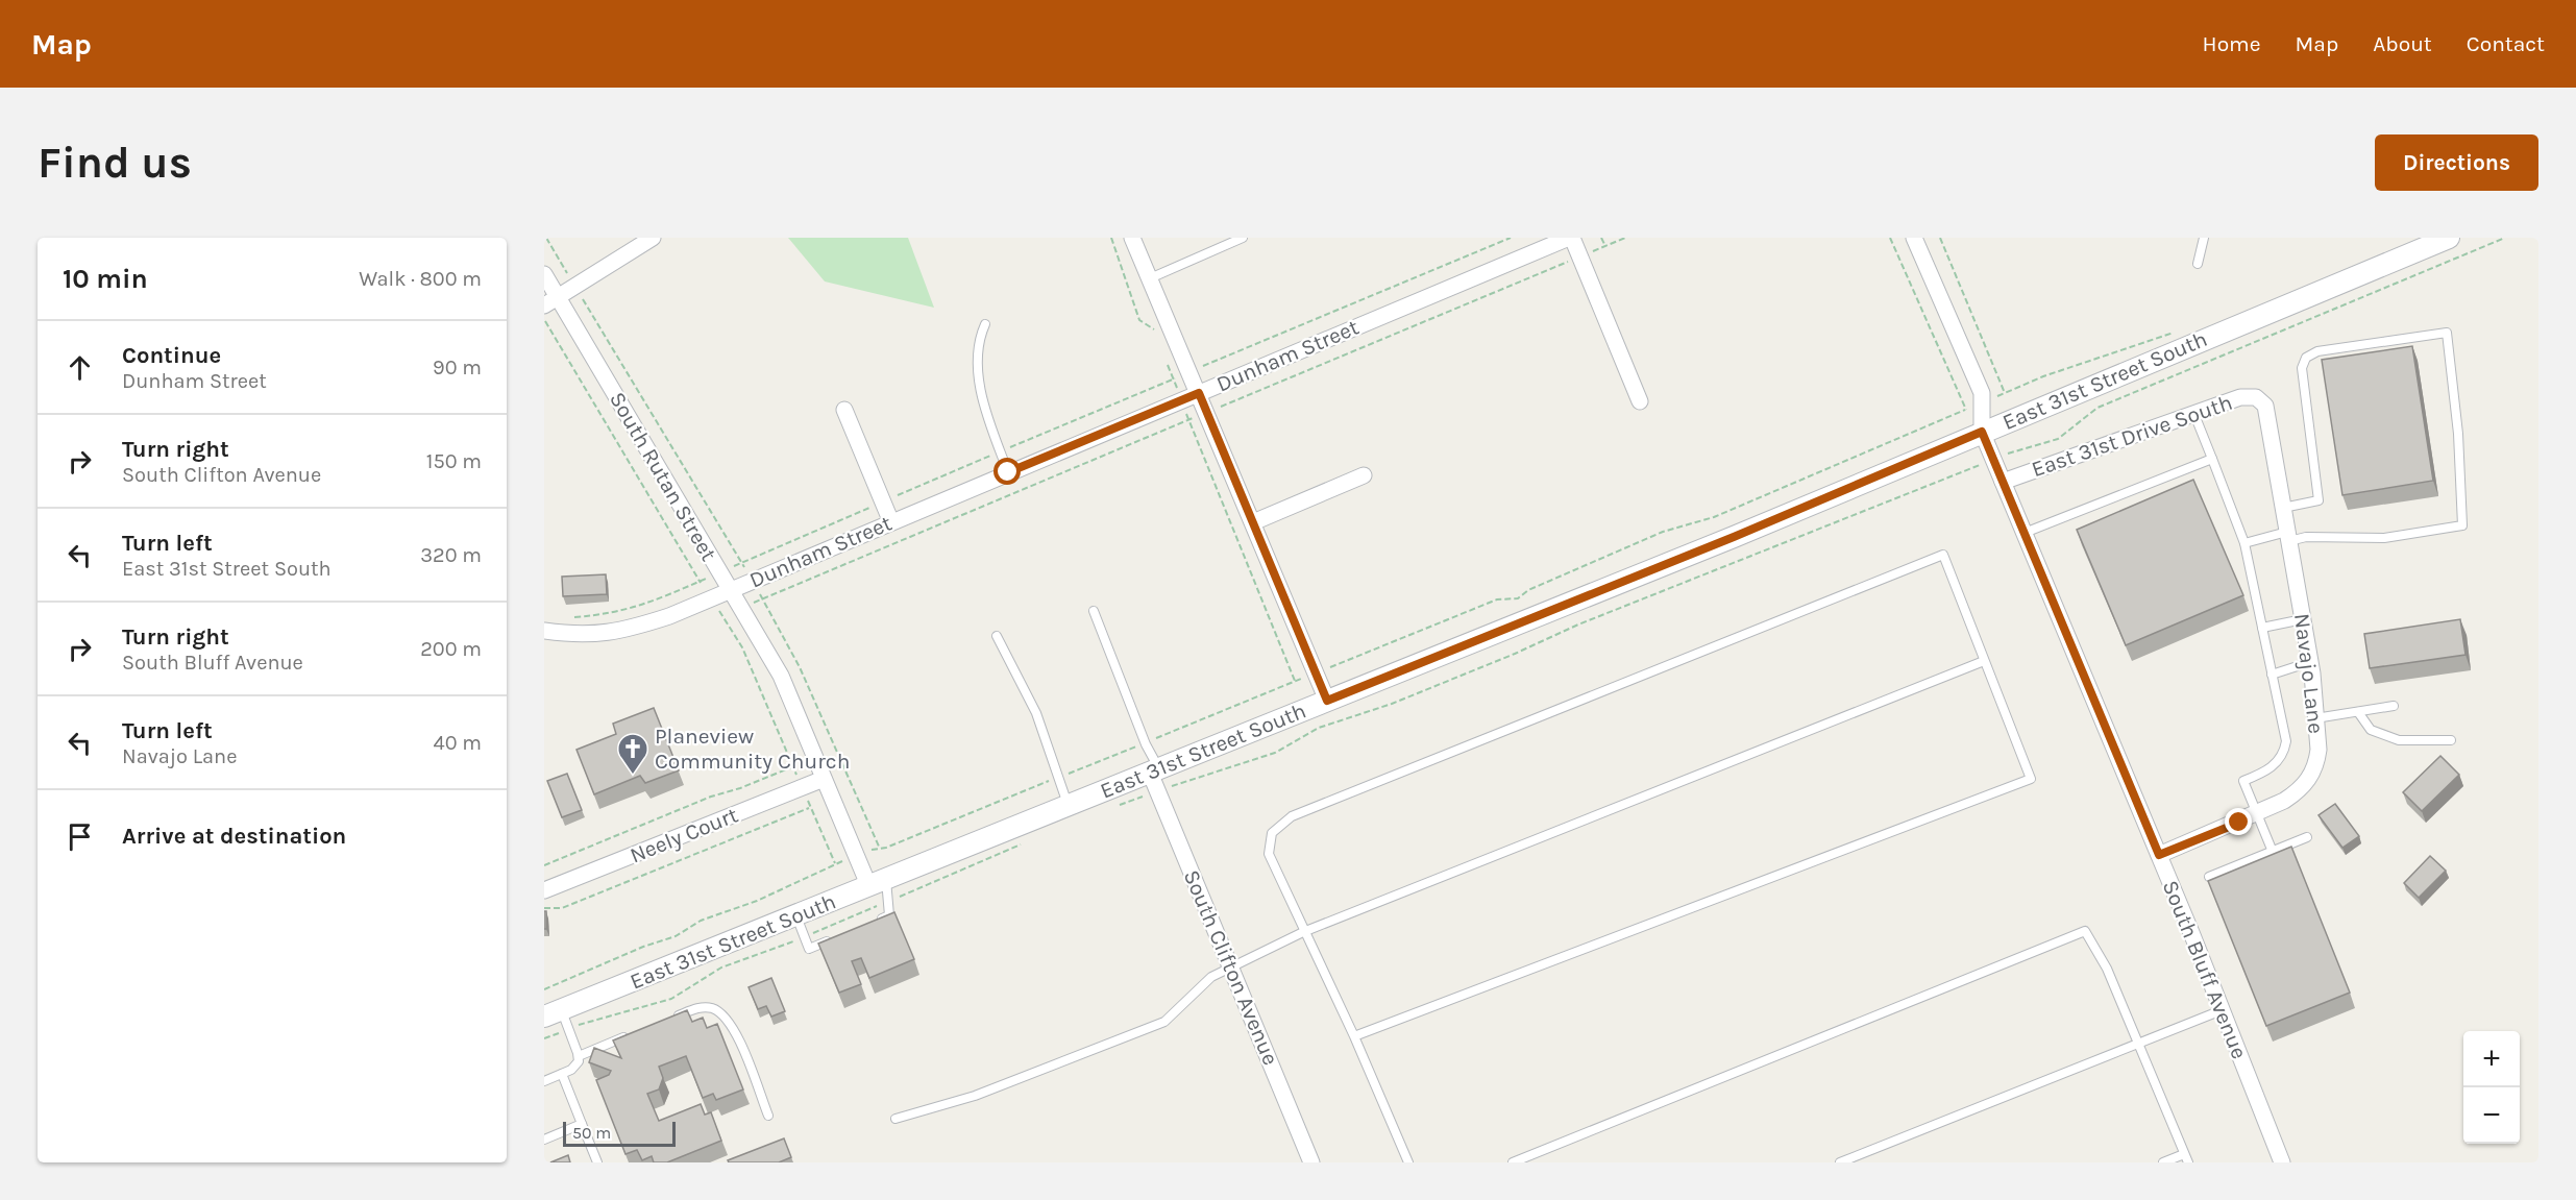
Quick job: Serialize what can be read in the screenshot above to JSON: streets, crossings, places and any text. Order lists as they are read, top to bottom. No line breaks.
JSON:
{"streets":{"street":["Dunham Street","East 31st Street South","East 31st Drive South","South Rutan Street","Navajo Lane","Neely Court","South Clifton Avenue","South Bluff Avenue"]},"crossings":[["Dunham Street","South Rutan Street"],["East 31st Street South","South Rutan Street"],["East 31st Street South","South Clifton Avenue"],["East 31st Street South","South Bluff Avenue"],["East 31st Drive South","Navajo Lane"],["East 31st Drive South","South Bluff Avenue"],["South Rutan Street","Neely Court"],["Navajo Lane","South Bluff Avenue"]],"places":{"church":["Planeview Community Church"]},"scale_bar":"50 m","page":{"header":"Map","nav":["Home","Map","About","Contact"],"buttons":"Directions","title":"Find us","heading":["10 min","Walk · 800 m"],"list":[["Continue","Dunham Street","90 m"],["Turn right","South Clifton Avenue","150 m"],["Turn left","East 31st Street South","320 m"],["Turn right","South Bluff Avenue","200 m"],["Turn left","Navajo Lane","40 m"],"Arrive at destination"],"map_buttons":["+","−"],"scale":"50 m"}}
